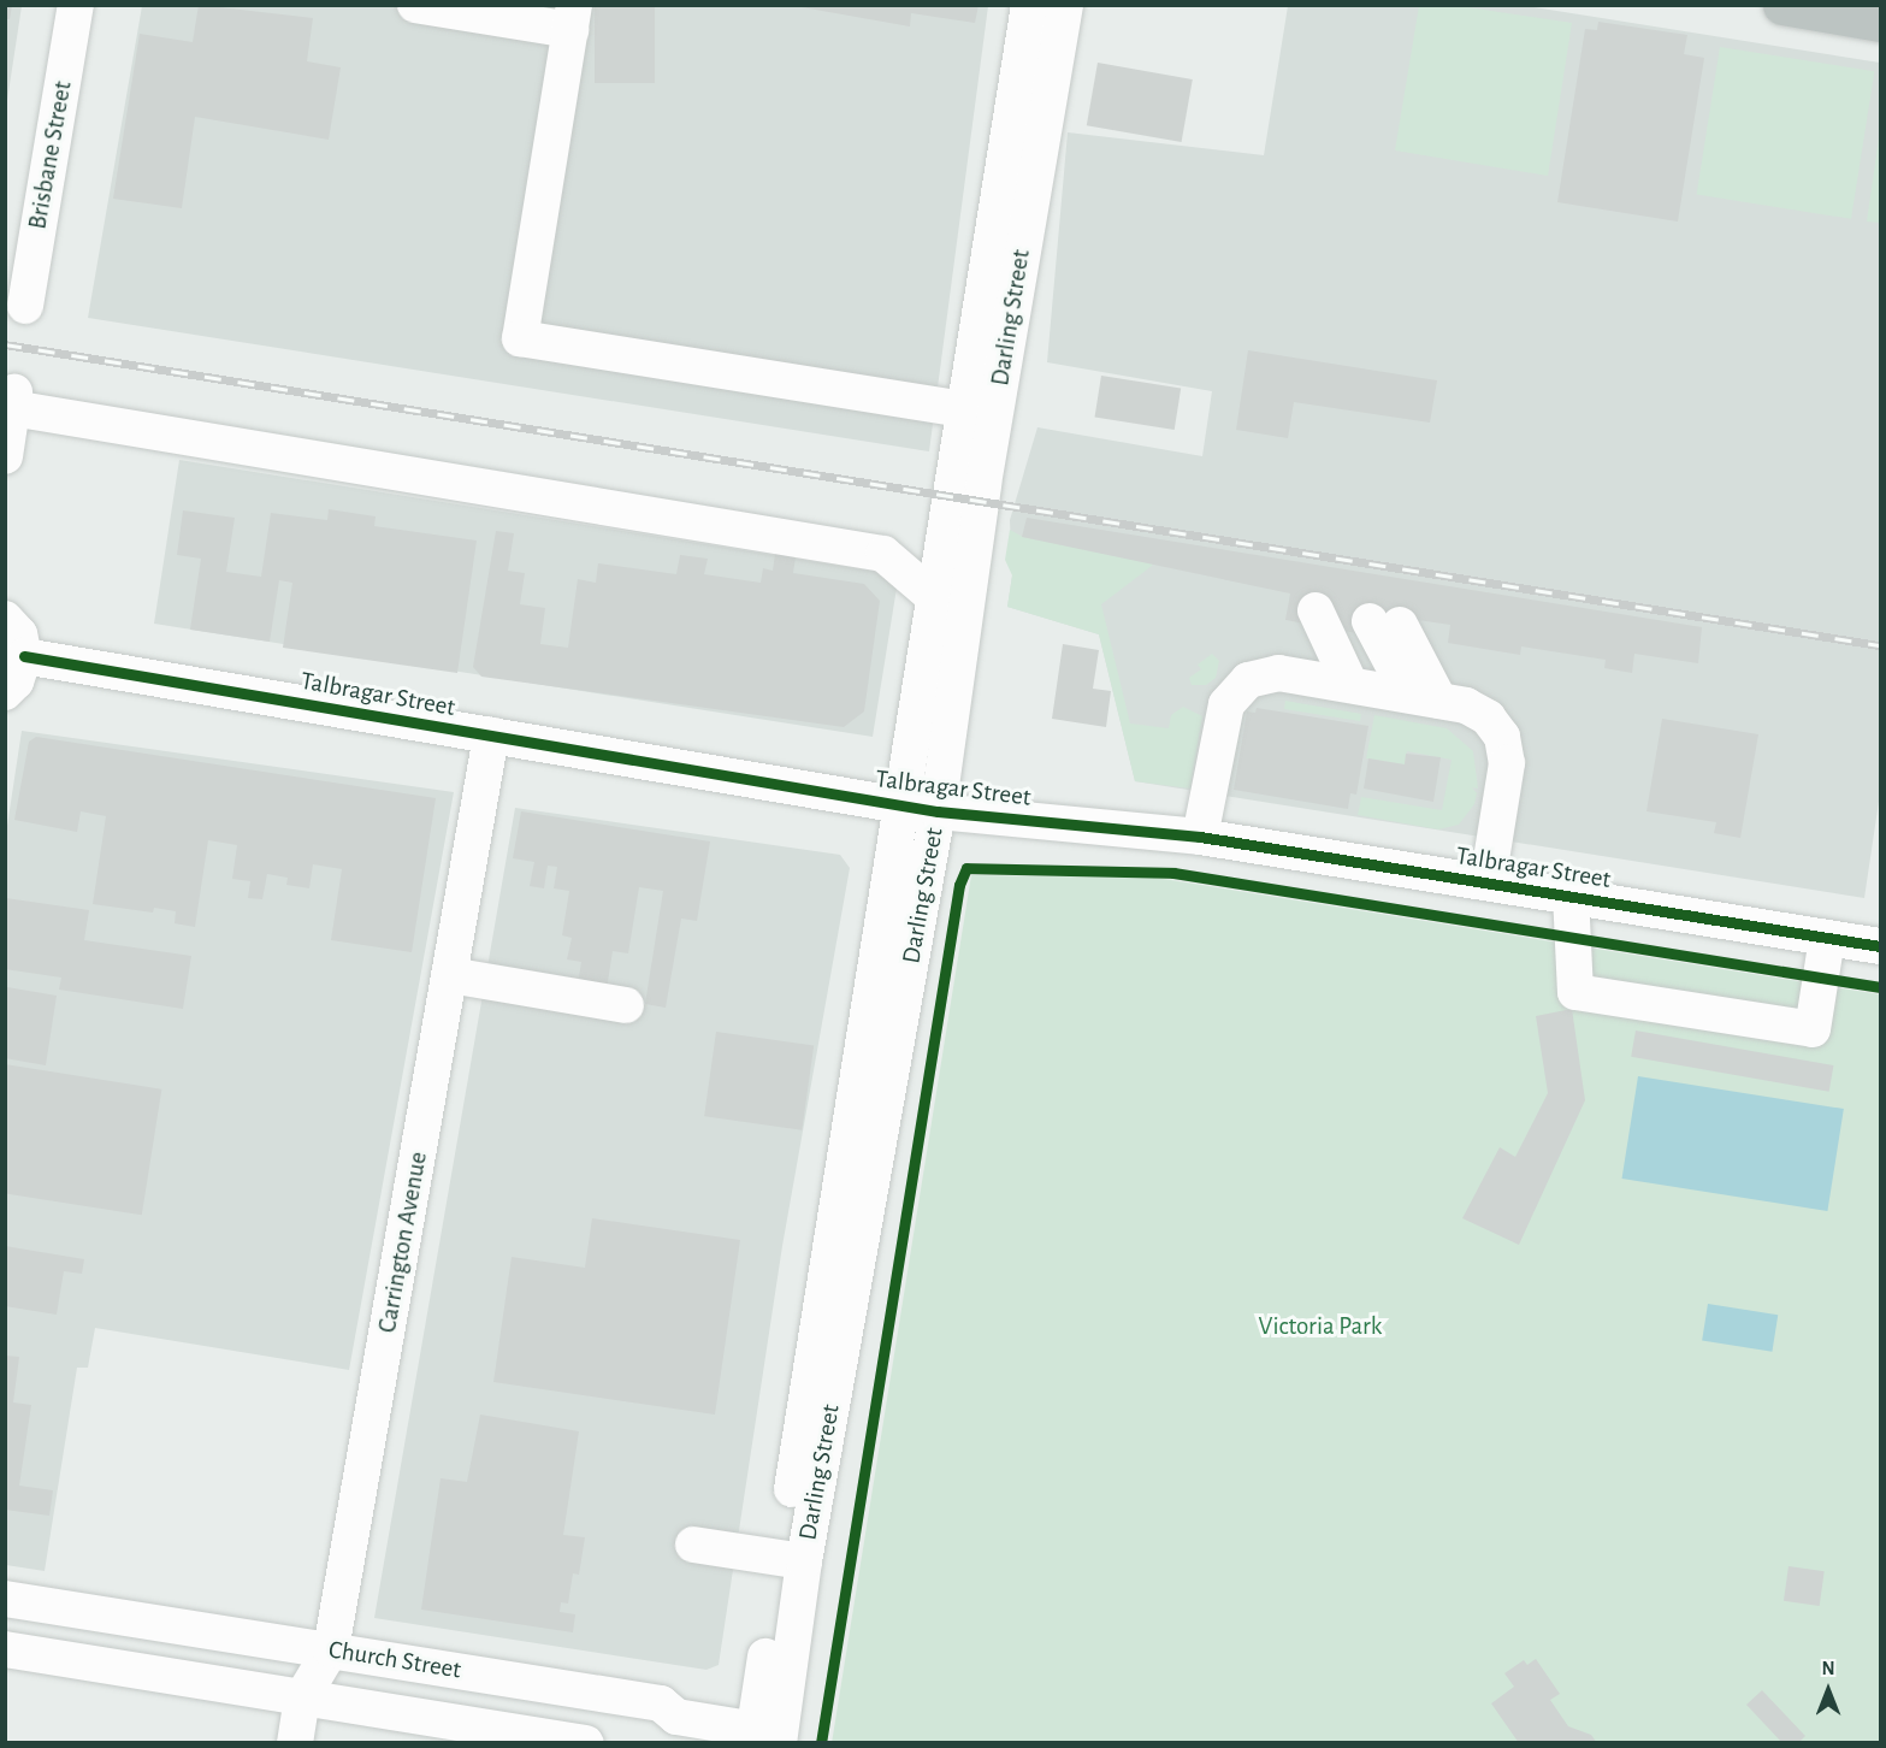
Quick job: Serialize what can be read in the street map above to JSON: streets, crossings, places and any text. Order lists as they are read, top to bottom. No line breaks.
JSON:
{"streets":{"street":["Brisbane Street","Darling Street","Talbragar Street","Carrington Avenue","Church Street"]},"crossings":[["Darling Street","Talbragar Street"],["Darling Street","Church Street"],["Talbragar Street","Carrington Avenue"],["Carrington Avenue","Church Street"]],"parks":["Victoria Park"],"north":"top"}
